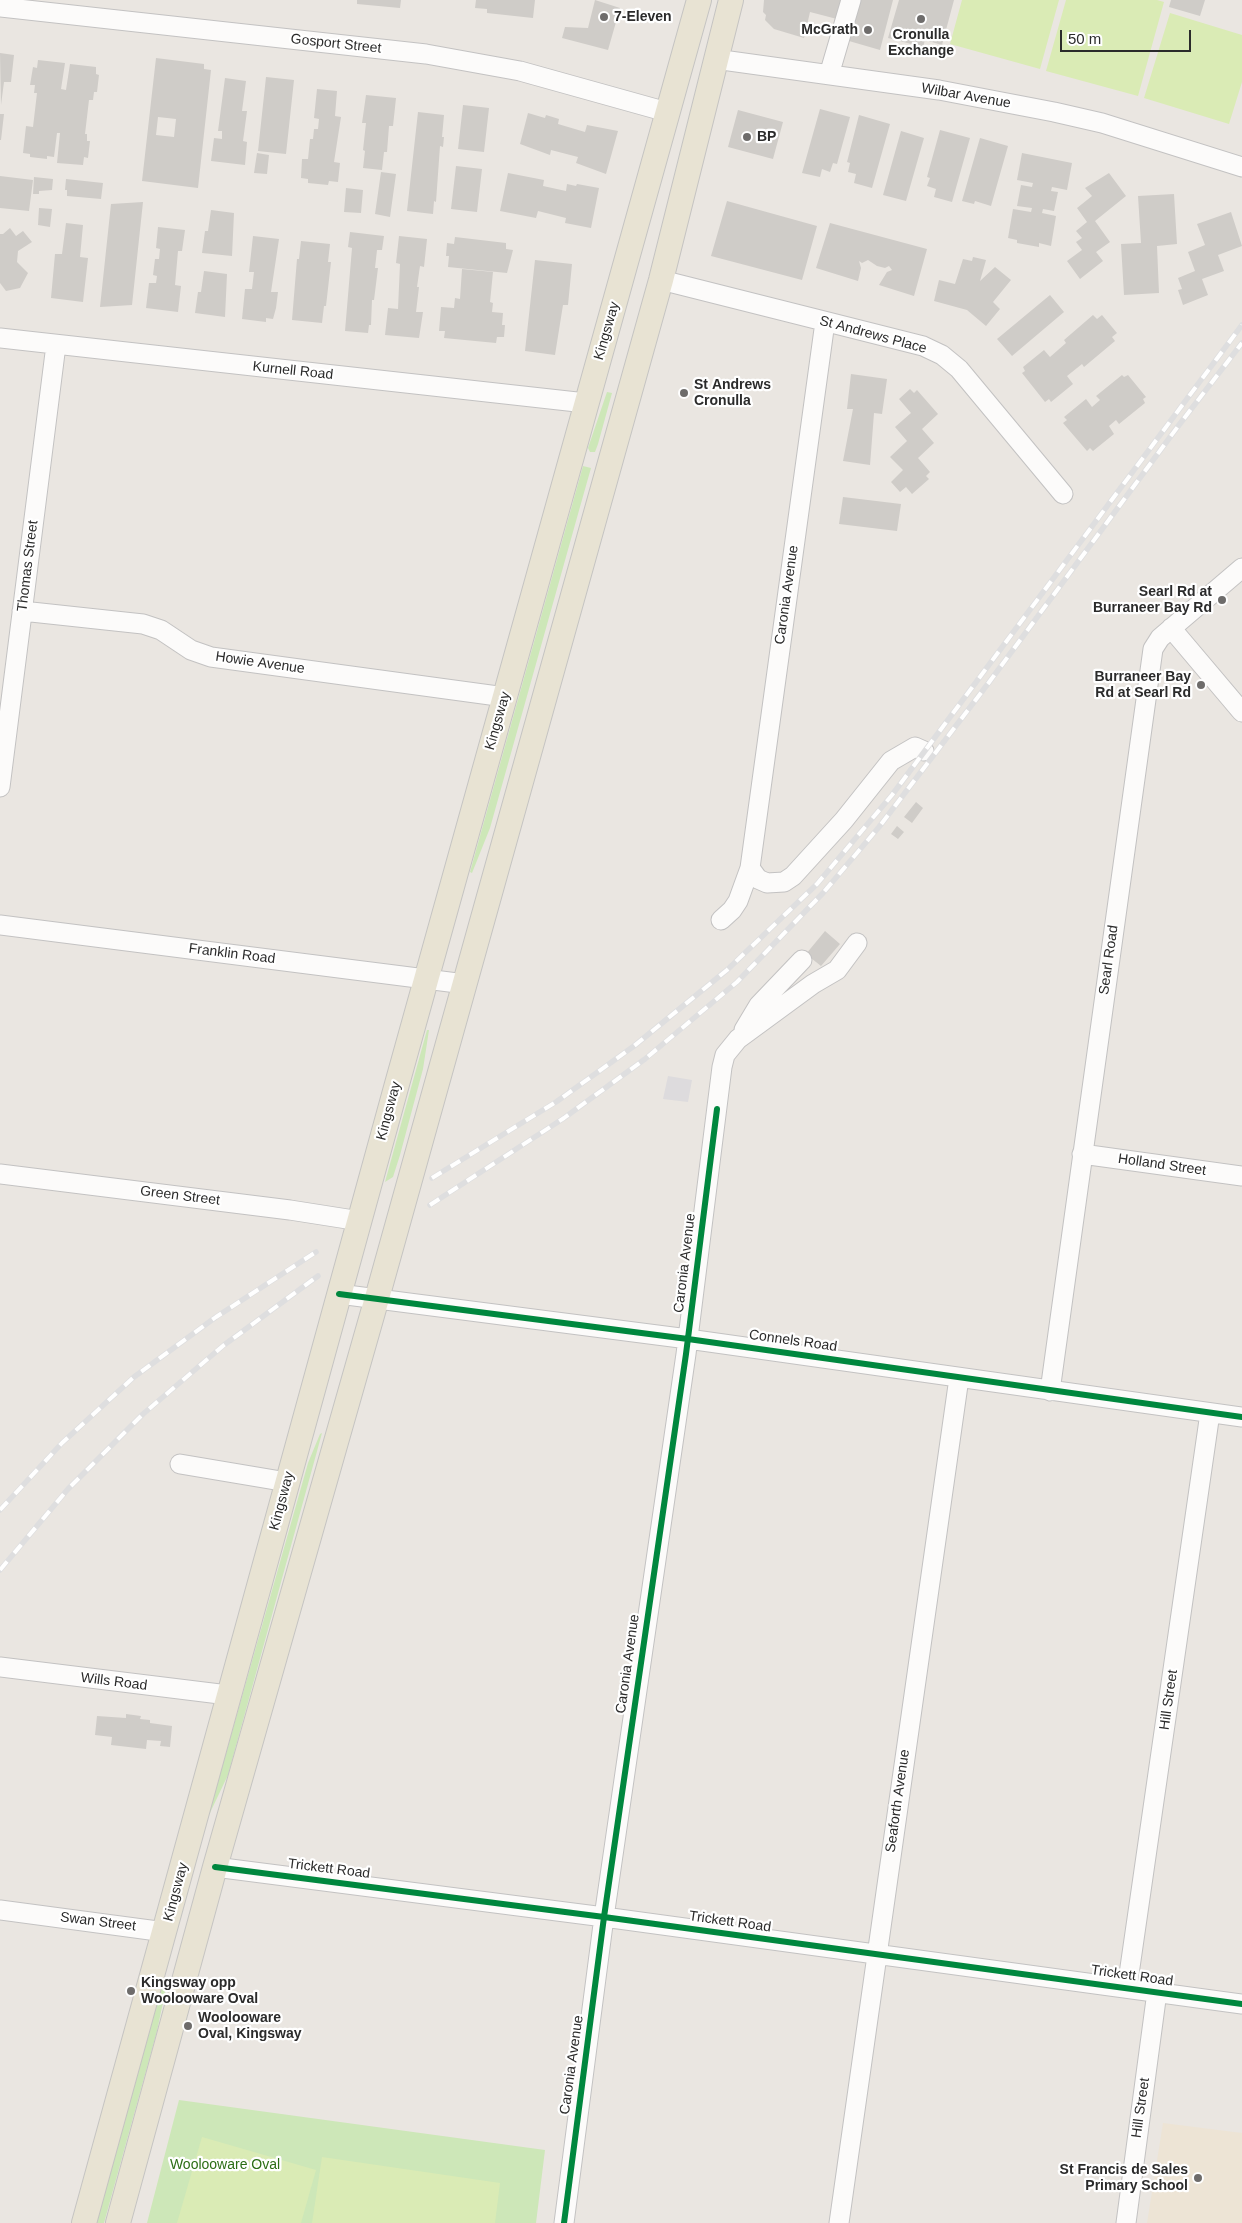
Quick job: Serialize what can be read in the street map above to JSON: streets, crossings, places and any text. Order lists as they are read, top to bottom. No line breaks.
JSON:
{"streets":{"main road":["Wilbar Avenue","Kingsway","St Andrews Place","Swan Street"],"street":["Gosport Street","Kurnell Road","Thomas Street","Caronia Avenue","Howie Avenue","Franklin Road","Searl Road","Holland Street","Green Street","Connels Road","Wills Road","Hill Street","Seaforth Avenue","Trickett Road"]},"crossings":[["Gosport Street","Kingsway"],["Wilbar Avenue","Kingsway"],["Kingsway","St Andrews Place"],["Kingsway","Kurnell Road"],["Kingsway","Howie Avenue"],["Kingsway","Franklin Road"],["Kingsway","Green Street"],["Kingsway","Connels Road"],["Kingsway","Wills Road"],["Kingsway","Swan Street"],["St Andrews Place","Caronia Avenue"],["Kurnell Road","Thomas Street"],["Thomas Street","Howie Avenue"],["Caronia Avenue","Connels Road"],["Caronia Avenue","Trickett Road"],["Searl Road","Holland Street"],["Searl Road","Connels Road"],["Connels Road","Hill Street"],["Connels Road","Seaforth Avenue"],["Hill Street","Trickett Road"],["Seaforth Avenue","Trickett Road"]],"parks":["Woolooware Oval"],"places":["7-Eleven","Cronulla Exchange","McGrath","BP","St Andrews Cronulla","Searl Rd at Burraneer Bay Rd","Burraneer Bay Rd at Searl Rd","Kingsway opp Woolooware Oval","Woolooware Oval, Kingsway","St Francis de Sales Primary School"],"scale_bar":"50 m"}
